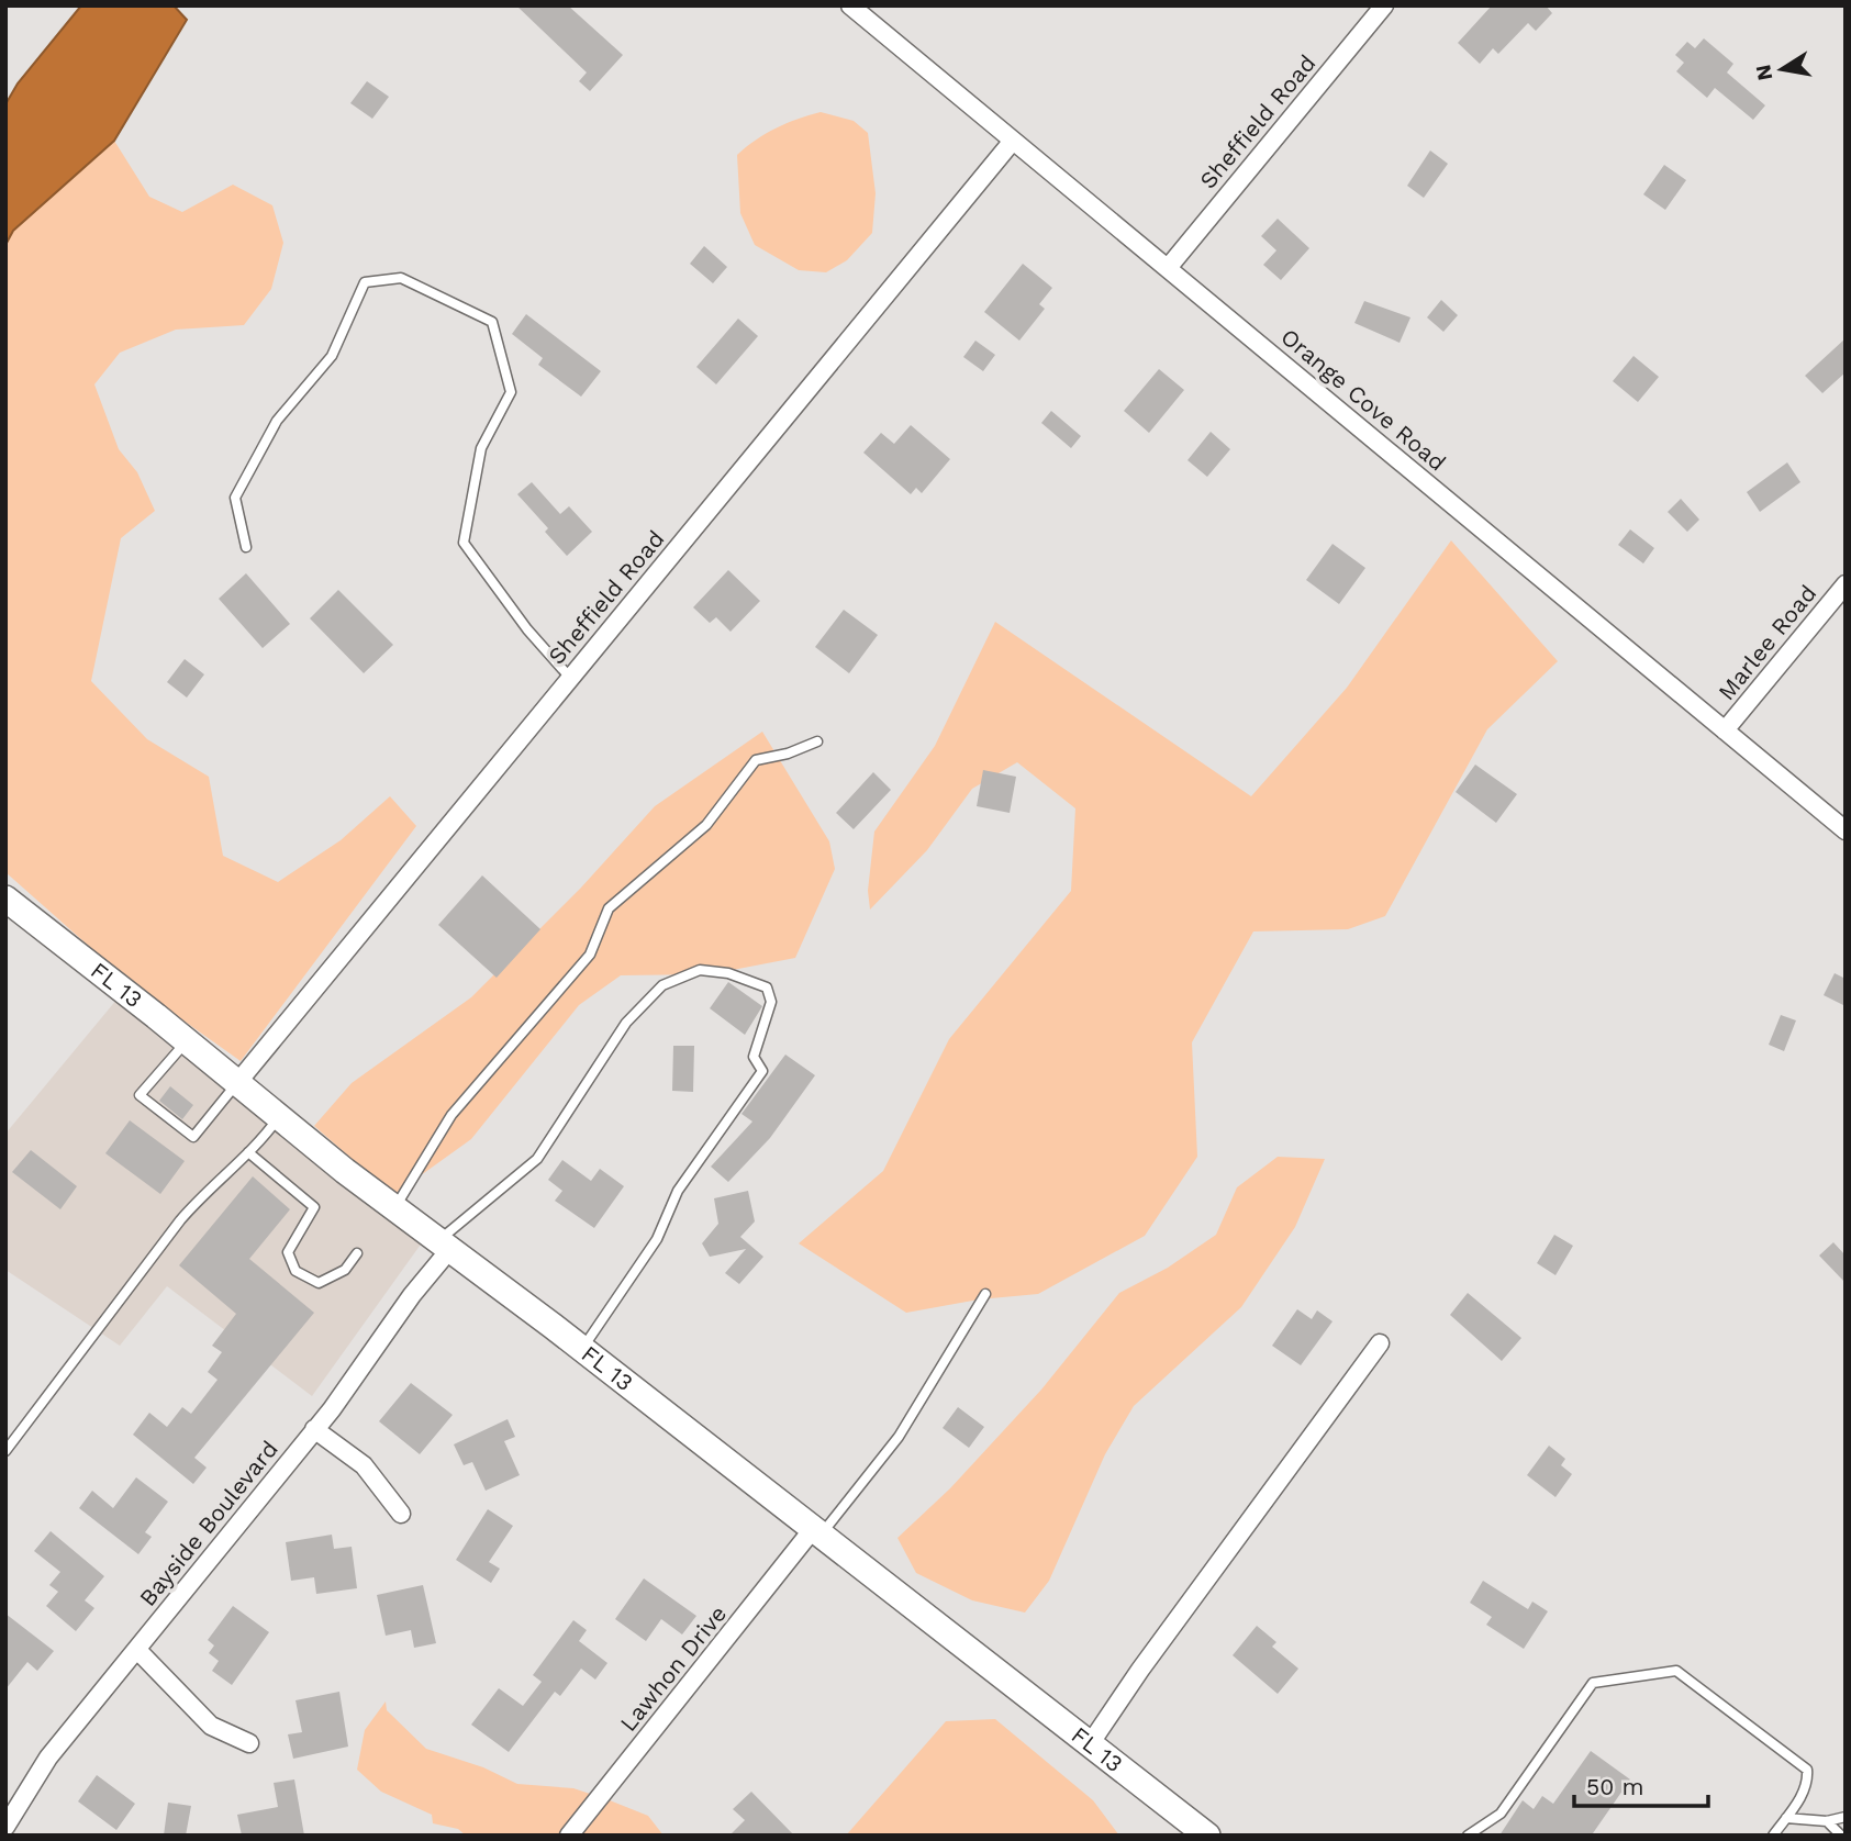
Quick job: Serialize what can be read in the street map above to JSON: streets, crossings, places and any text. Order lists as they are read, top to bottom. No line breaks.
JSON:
{"streets":{"main road":["FL 13"],"street":["Sheffield Road","Orange Cove Road","Marlee Road","Bayside Boulevard","Lawhon Drive"]},"crossings":[["Sheffield Road","Orange Cove Road"],["Sheffield Road","FL 13"],["Orange Cove Road","Marlee Road"],["FL 13","Bayside Boulevard"],["FL 13","Lawhon Drive"]],"scale_bar":"50 m","north":"left"}
